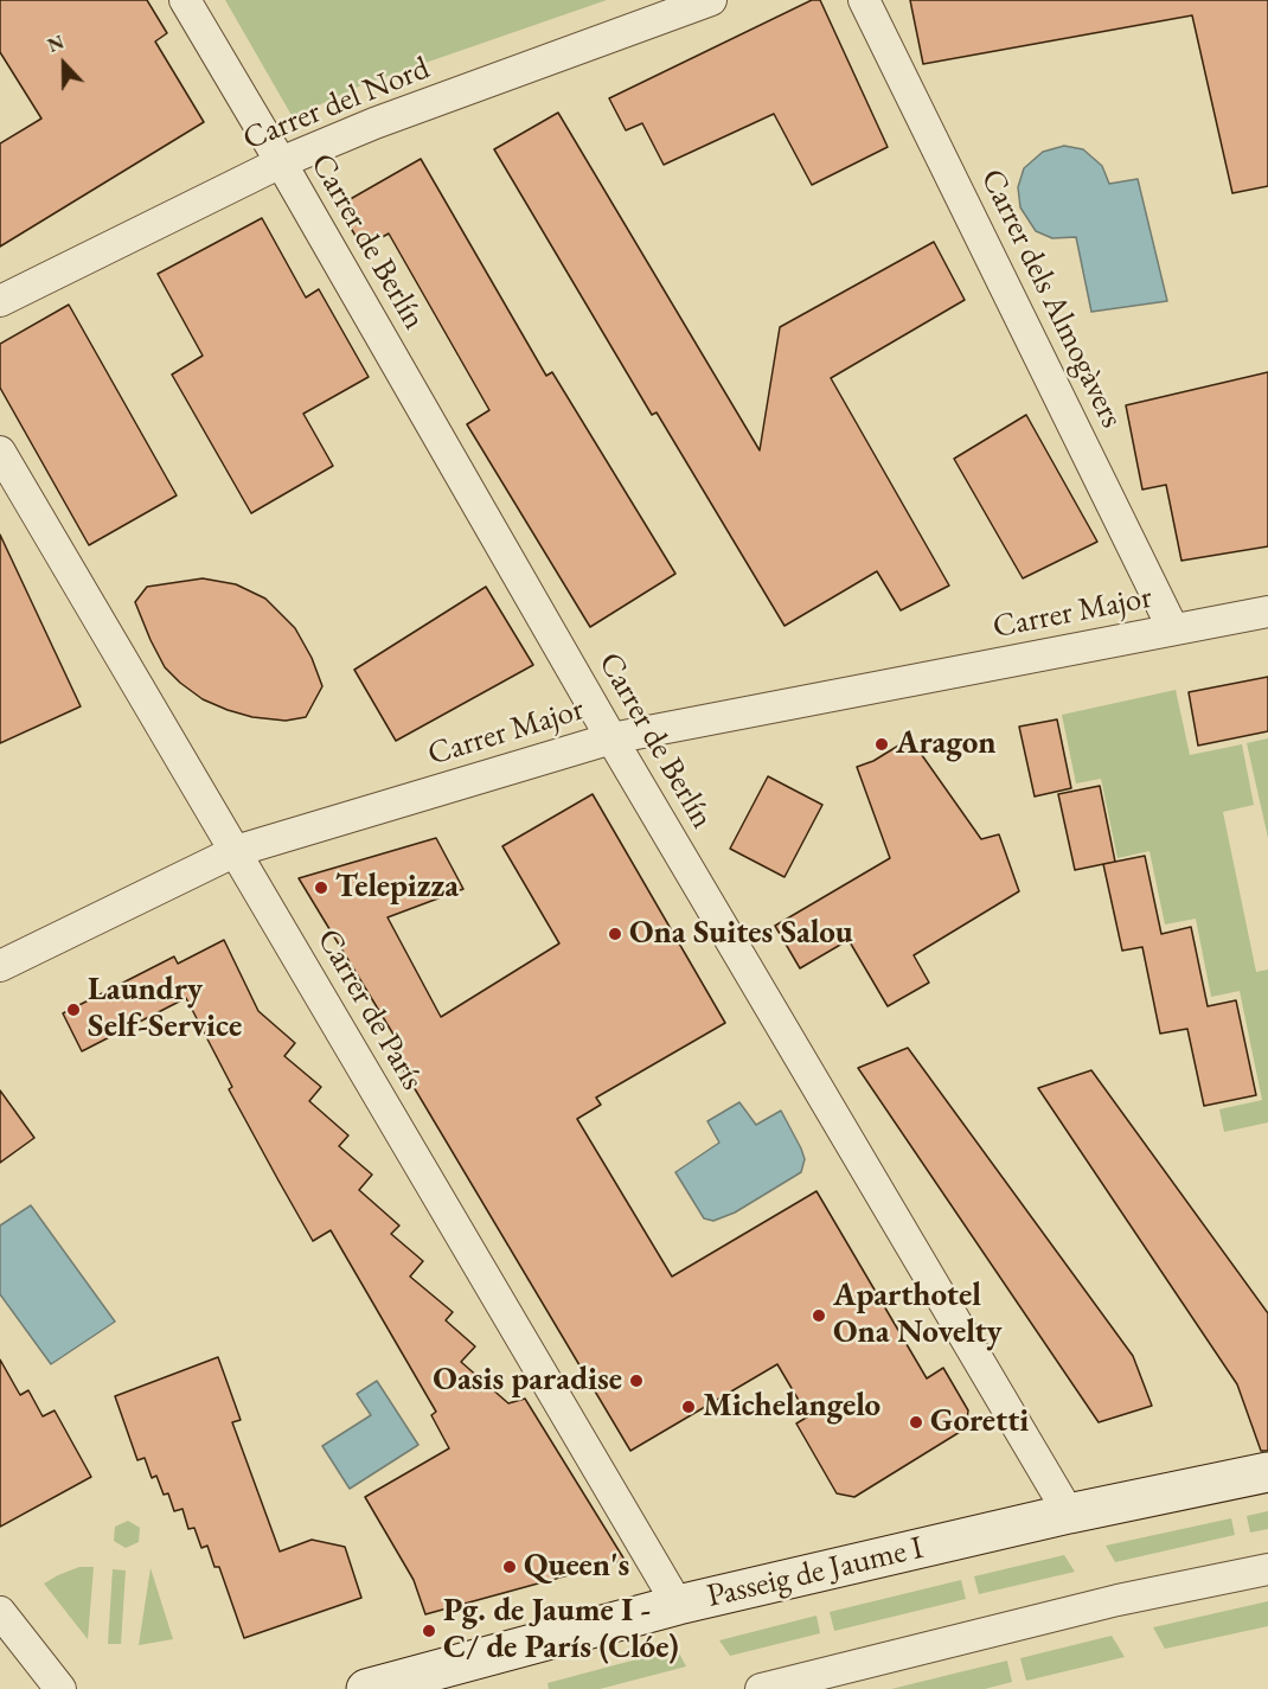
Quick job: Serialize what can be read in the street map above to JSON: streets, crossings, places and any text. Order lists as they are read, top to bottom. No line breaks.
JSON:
{"streets":{"street":["Carrer del Nord","Carrer de Berlín","Carrer dels Almogàvers","Carrer Major","Carrer de París","Passeig de Jaume I"]},"crossings":[["Carrer del Nord","Carrer de Berlín"],["Carrer de Berlín","Carrer Major"],["Carrer de Berlín","Passeig de Jaume I"],["Carrer dels Almogàvers","Carrer Major"],["Carrer Major","Carrer de París"],["Carrer de París","Passeig de Jaume I"]],"places":["Aragon","Telepizza","Ona Suites Salou","Laundry Self-Service","Aparthotel Ona Novelty","Oasis paradise","Michelangelo","Goretti","Queen's","Pg. de Jaume I - C/ de París (Clóe)"],"north":"top"}
